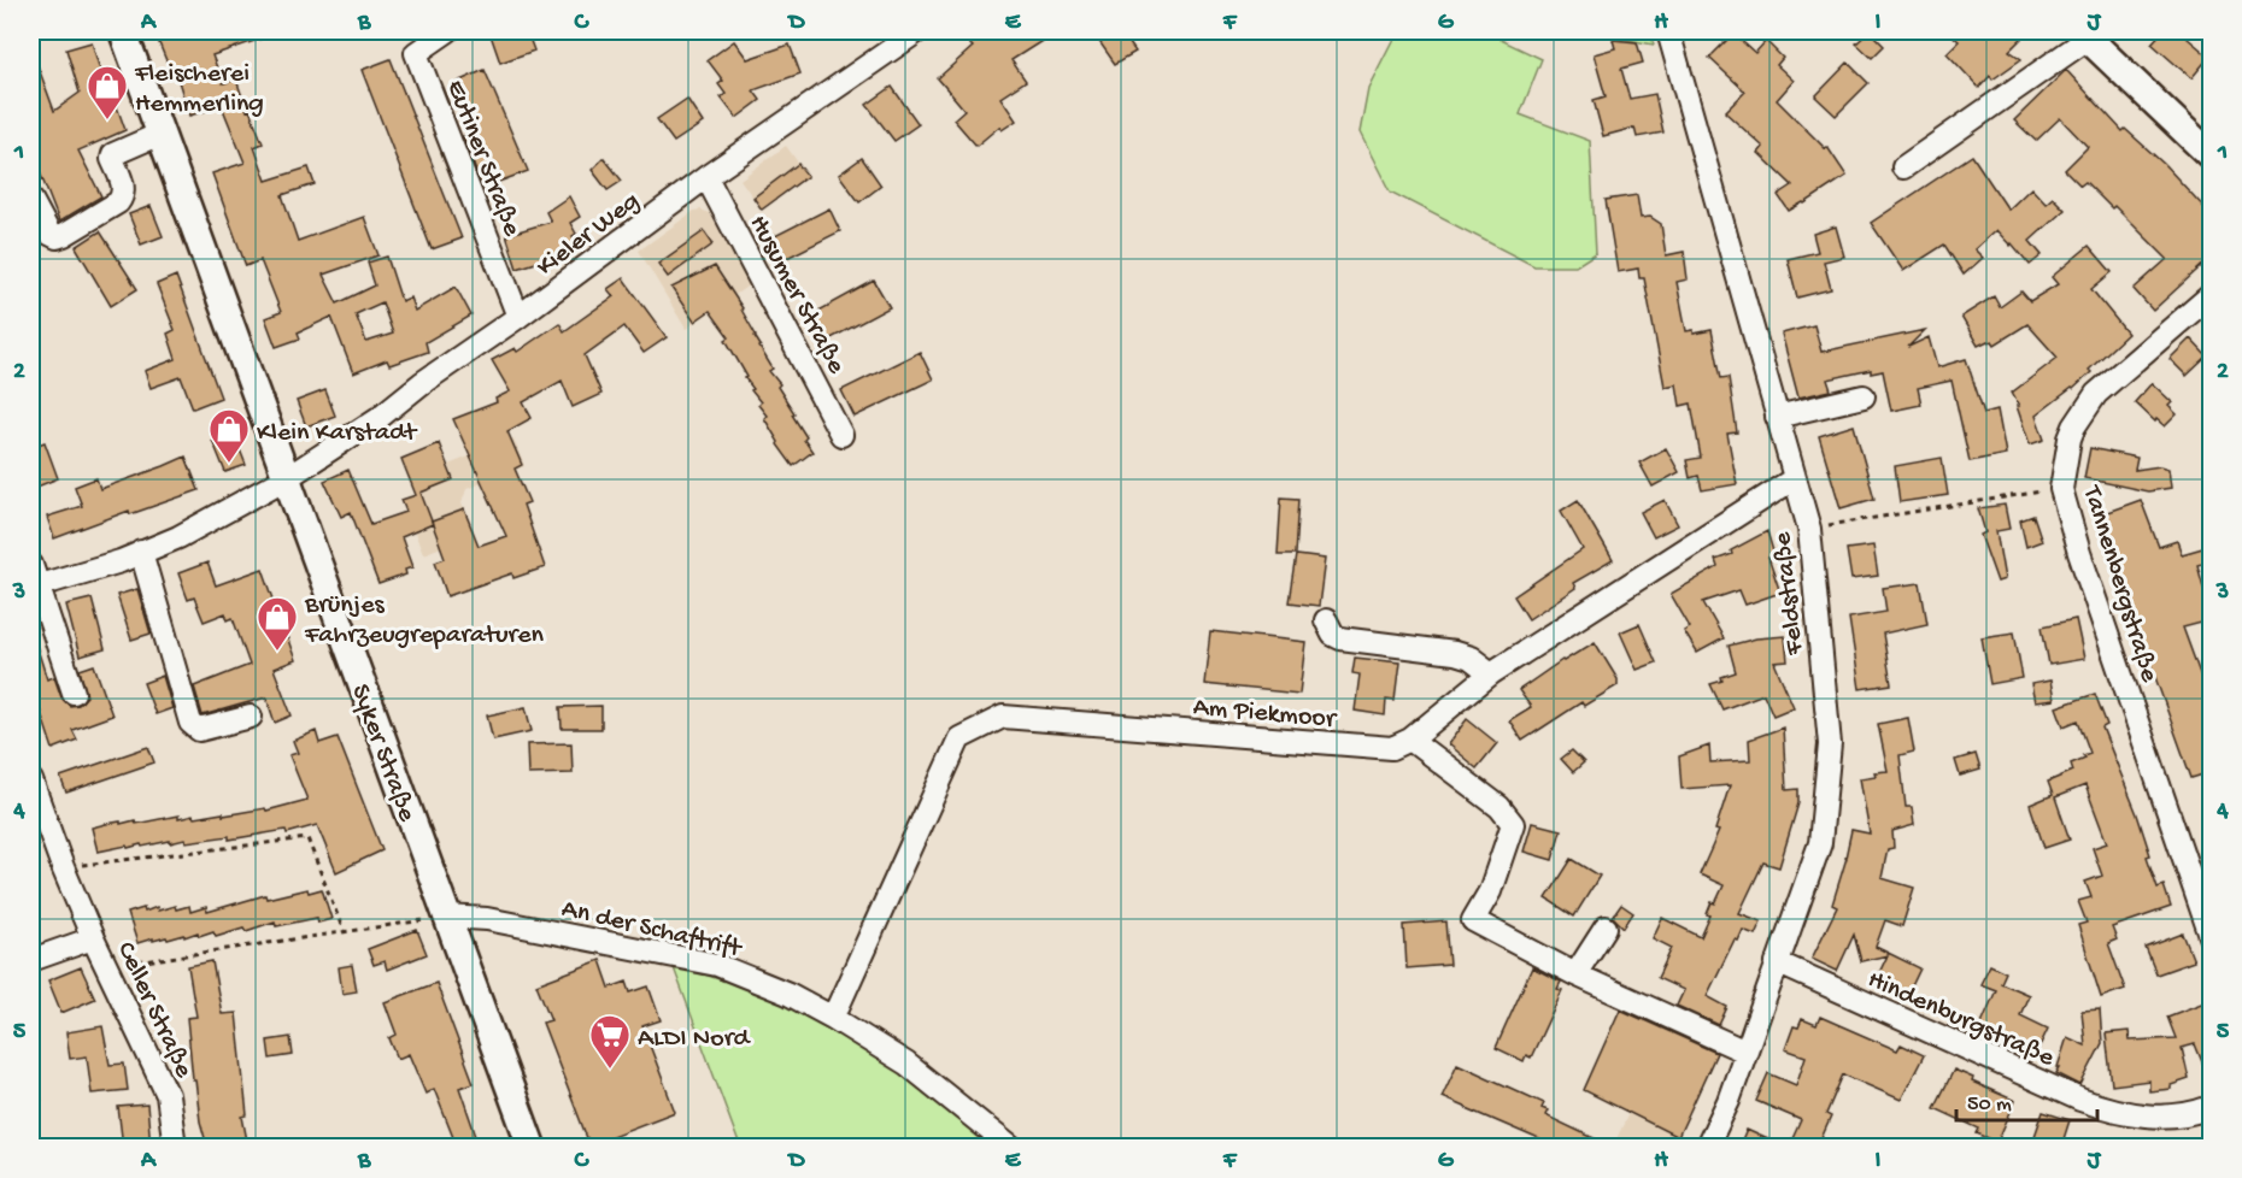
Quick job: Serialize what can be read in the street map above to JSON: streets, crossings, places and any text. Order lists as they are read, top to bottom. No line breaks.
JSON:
{"streets":{"main road":["Syker Straße"],"street":["Eutiner Straße","Kieler Weg","Husumer Straße","Tannenbergstraße","Feldstraße","Am Piekmoor","An der Schaftrift","Celler Straße","Hindenburgstraße"]},"crossings":[["Eutiner Straße","Kieler Weg"],["Kieler Weg","Husumer Straße"],["Kieler Weg","Syker Straße"],["Feldstraße","Am Piekmoor"],["Feldstraße","Hindenburgstraße"],["Am Piekmoor","An der Schaftrift"],["Syker Straße","An der Schaftrift"]],"places":{"shop":["Fleischerei Hemmerling","Klein Karstadt","Brünjes Fahrzeugreparaturen"],"supermarket":["ALDI Nord"]},"scale_bar":"50 m","grid":{"columns":["A","B","C","D","E","F","G","H","I","J"],"rows":["1","2","3","4","5"]}}
